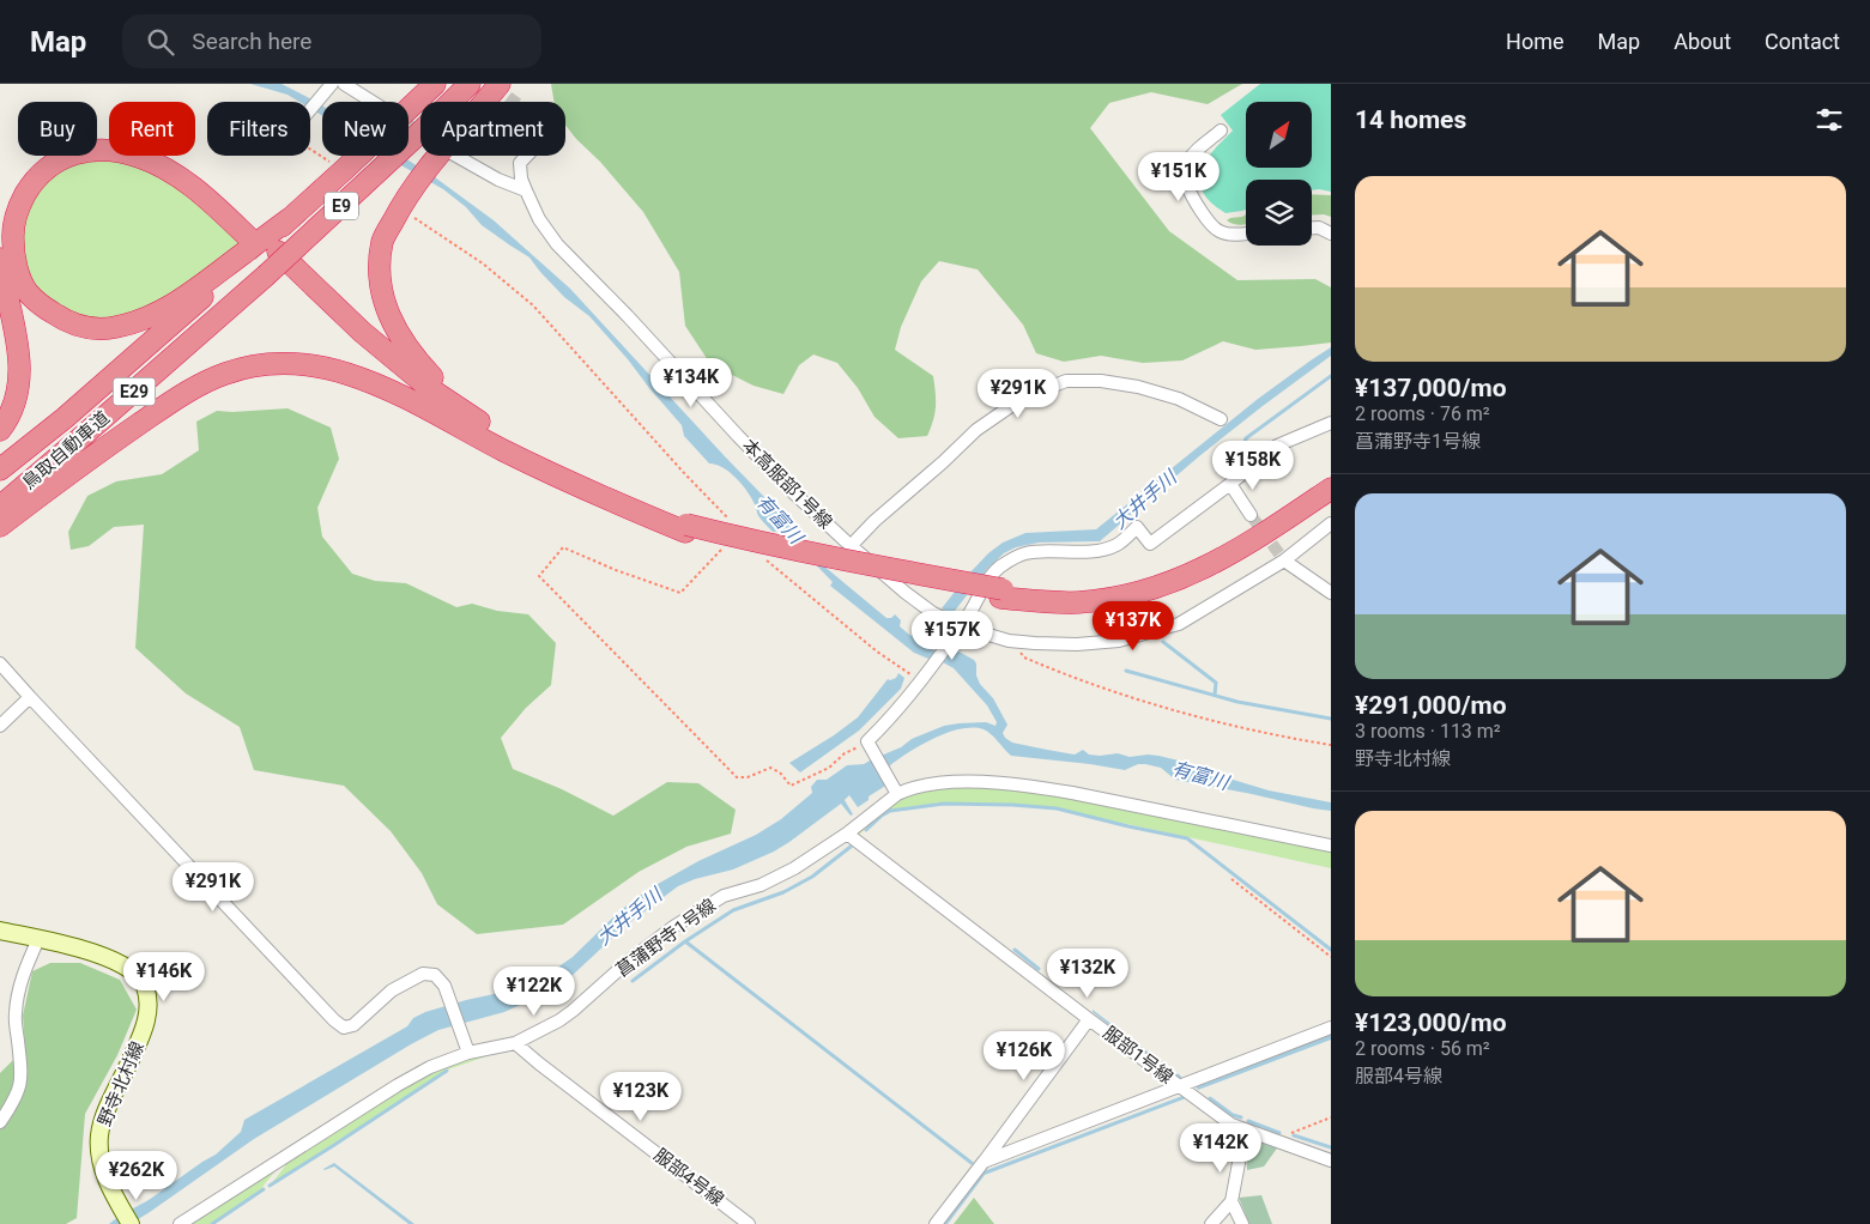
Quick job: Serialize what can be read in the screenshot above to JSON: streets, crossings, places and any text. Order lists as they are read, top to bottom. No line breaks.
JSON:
{"streets":{"highway":["E9","E29","鳥取自動車道"],"street":["本高服部1号線","菖蒲野寺1号線","服部1号線","野寺北村線","服部4号線"]},"crossings":[["E9","鳥取自動車道"],["菖蒲野寺1号線","服部1号線"],["菖蒲野寺1号線","服部4号線"]],"water":["大井手川","有富川"],"north":"top right","page":{"header":"Map","search":"Search here","nav":["Home","Map","About","Contact"],"heading":"14 homes","chip":["Buy","Rent","Filters","New","Apartment"],"price":["¥151K","¥134K","¥291K","¥158K","¥137K","¥157K","¥291K","¥132K","¥146K","¥122K","¥126K","¥123K","¥142K","¥262K"],"list":[{"name":"¥137,000/mo","note":"2 rooms · 76 m² · 菖蒲野寺1号線"},{"name":"¥291,000/mo","note":"3 rooms · 113 m² · 野寺北村線"},{"name":"¥123,000/mo","note":"2 rooms · 56 m² · 服部4号線"}]}}
